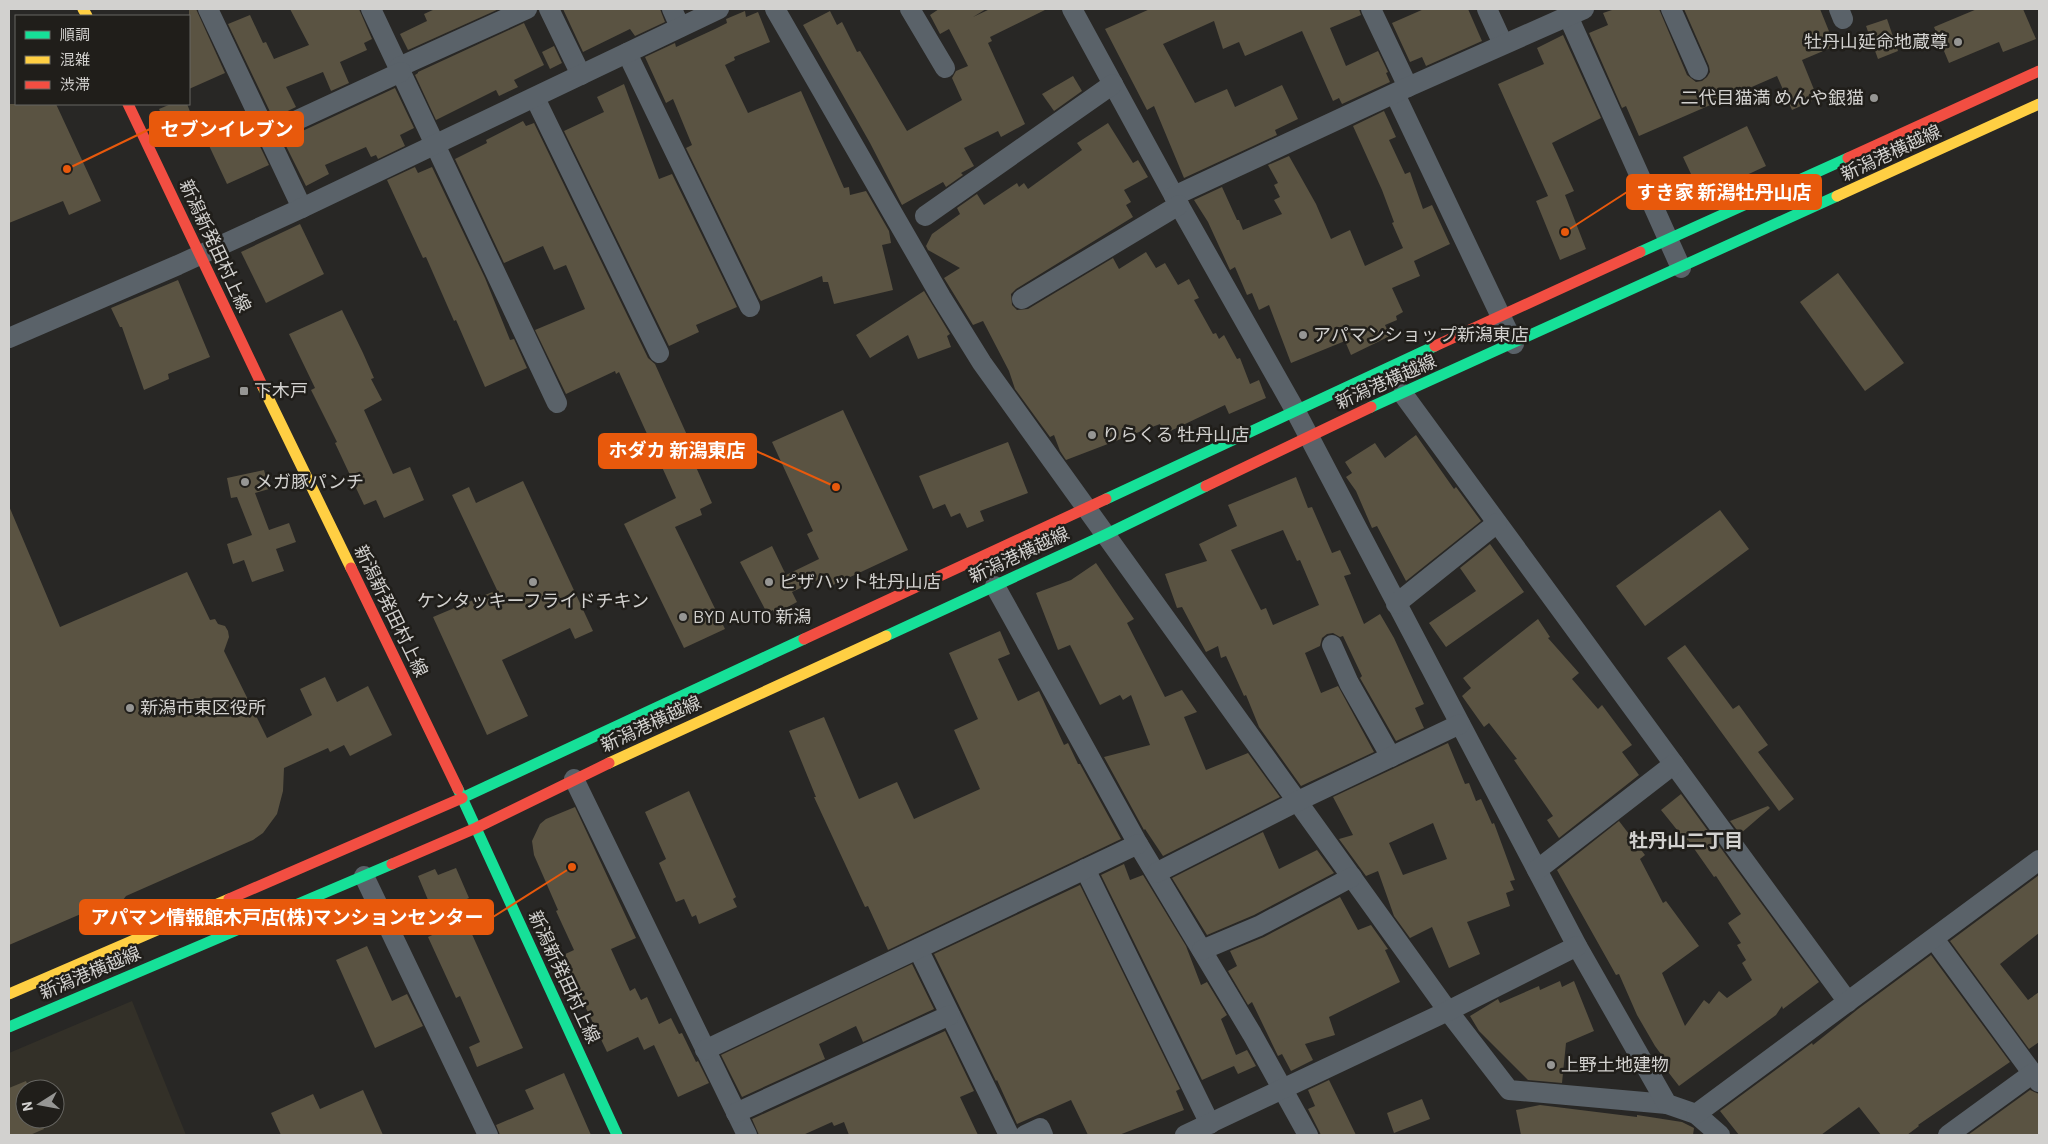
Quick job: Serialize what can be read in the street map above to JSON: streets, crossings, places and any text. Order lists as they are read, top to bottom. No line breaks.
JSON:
{"streets":{"main road":["新潟港横越線","新潟新発田村上線"]},"crossings":[["新潟港横越線","新潟新発田村上線"]],"districts":["牡丹山二丁目"],"places":{"other":["牡丹山延命地蔵尊","二代目猫満 めんや銀猫","セブンイレブン","すき家 新潟牡丹山店","アパマンショップ新潟東店","りらくる 牡丹山店","メガ豚パンチ","ホダカ 新潟東店","ケンタッキーフライドチキン","ピザハット牡丹山店","BYD AUTO 新潟","新潟市東区役所","アパマン情報館木戸店(株)マンションセンター","上野土地建物"],"transit":["下木戸"]},"legend":["順調","混雑","渋滞"],"north":"left"}
